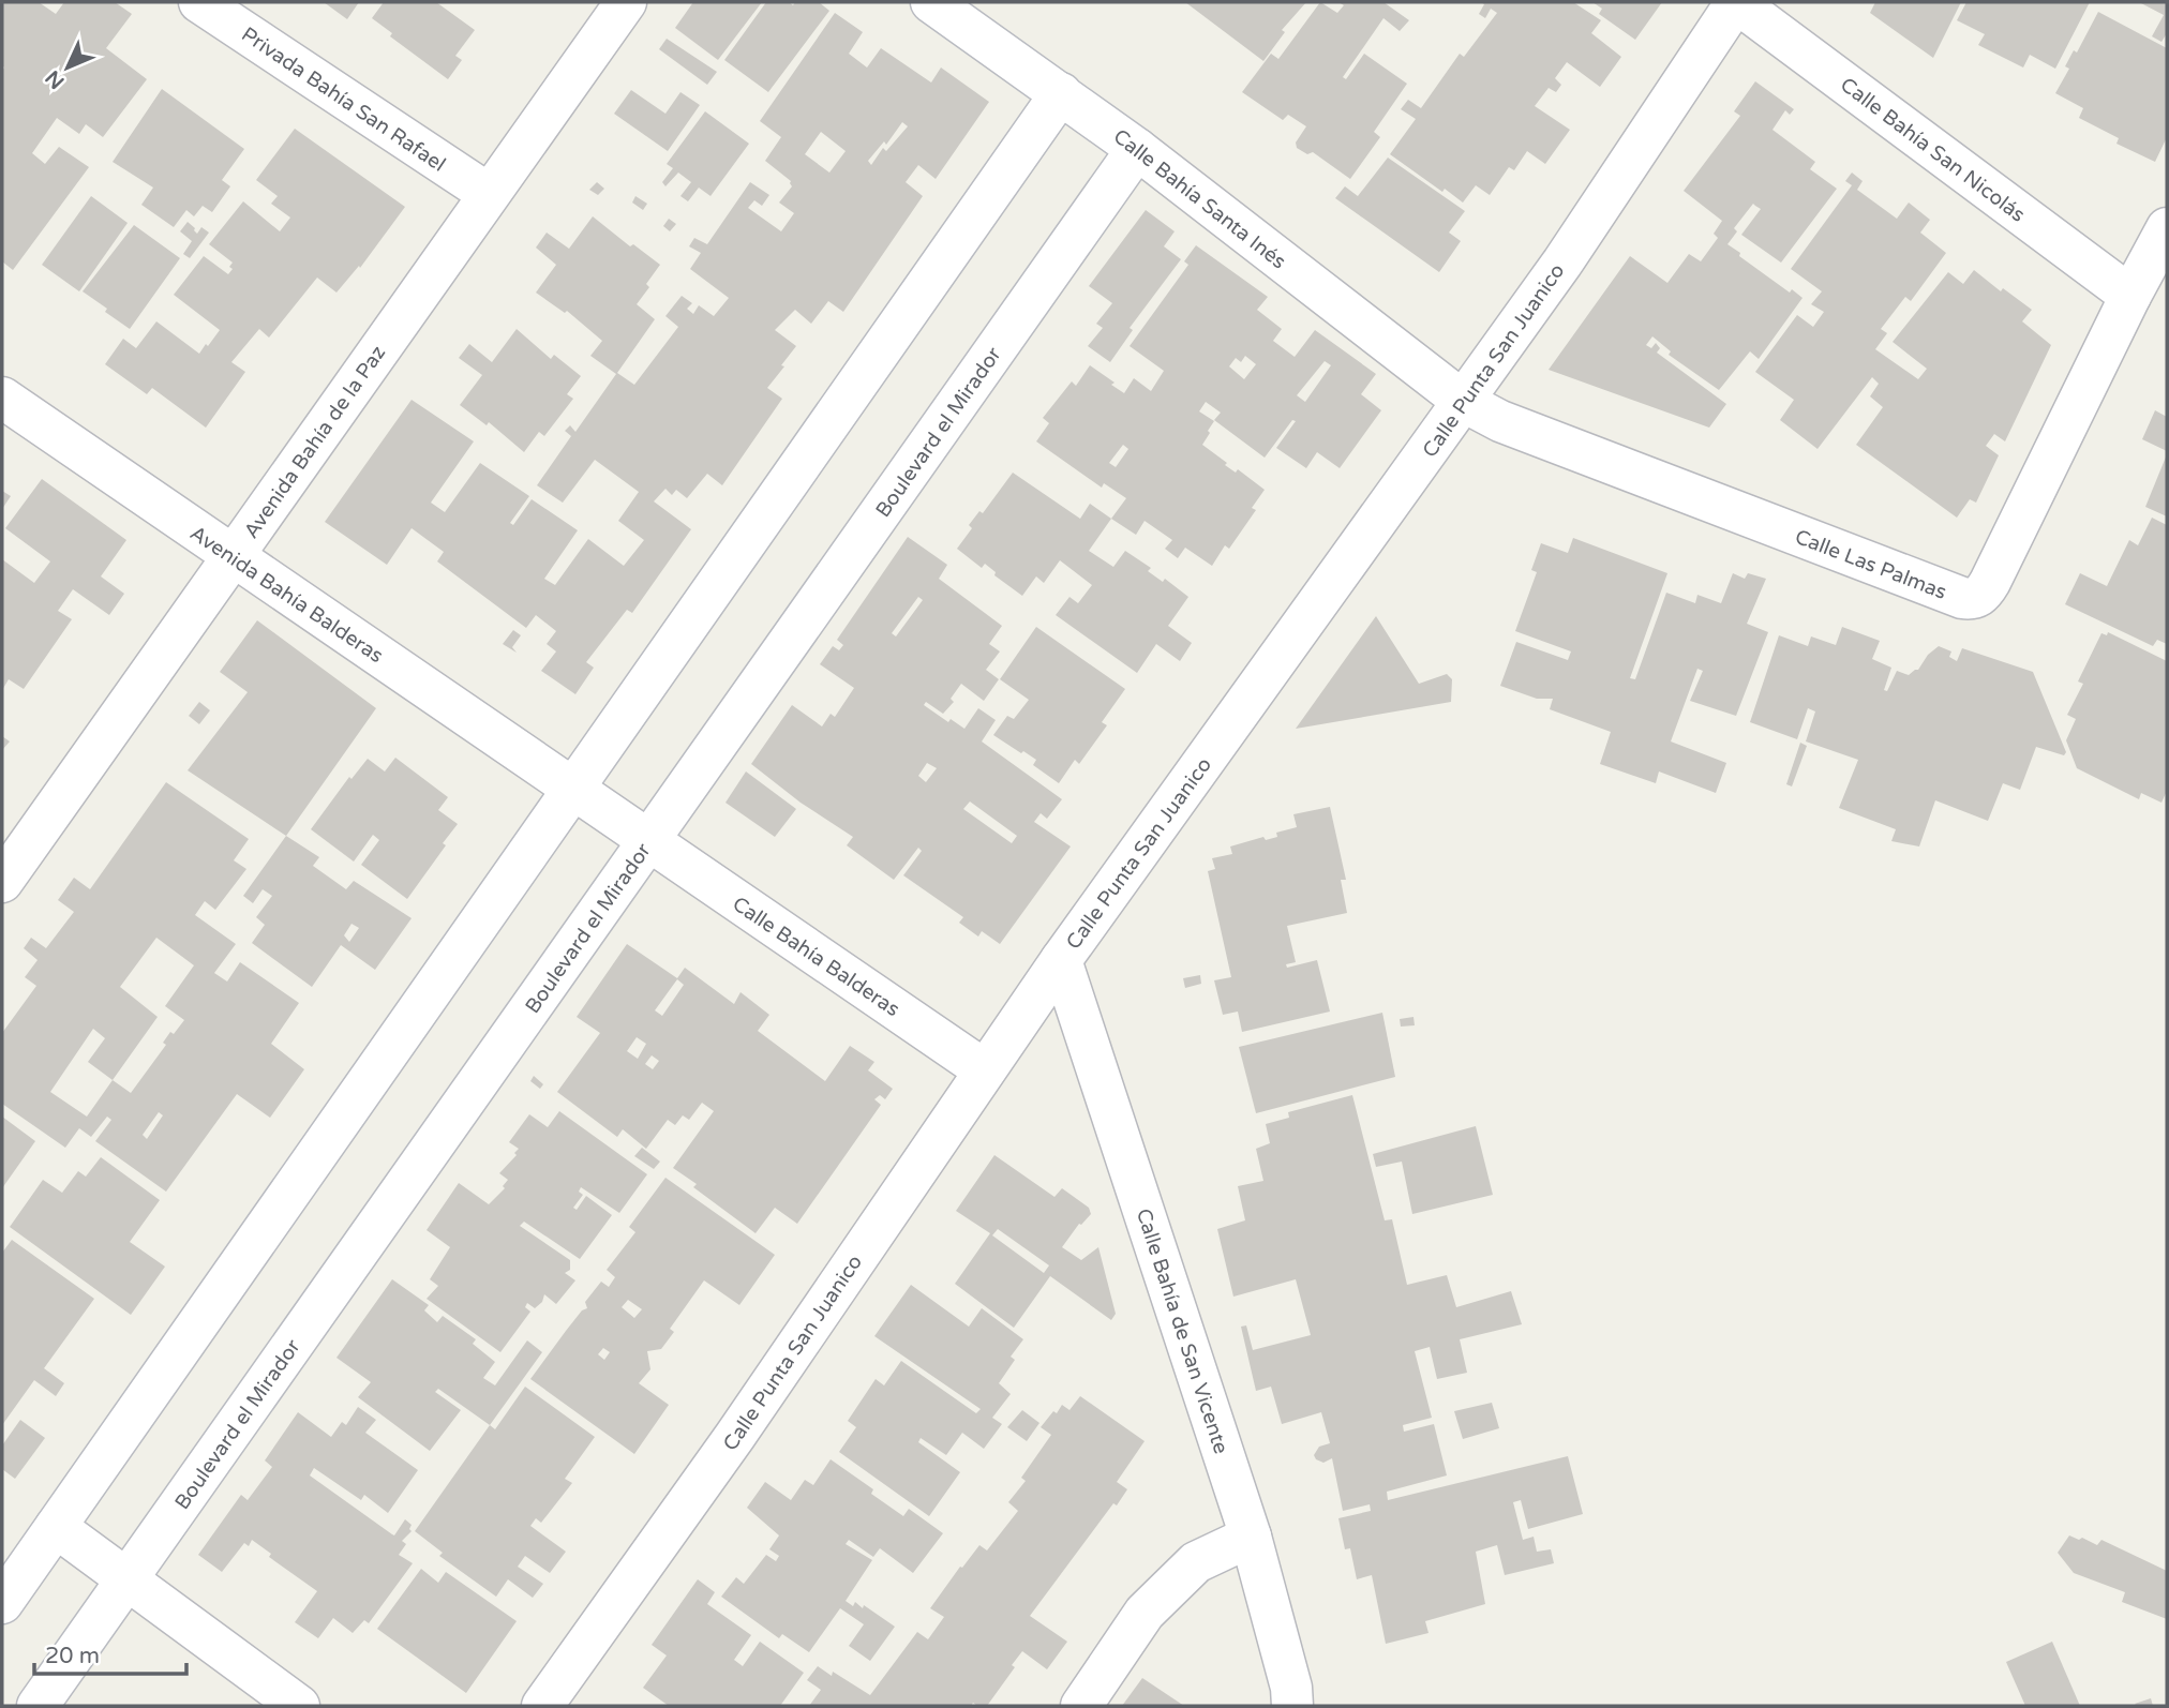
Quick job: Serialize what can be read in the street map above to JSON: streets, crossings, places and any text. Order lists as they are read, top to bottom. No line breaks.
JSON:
{"streets":{"street":["Privada Bahía San Rafael","Calle Bahía San Nicolás","Calle Bahía Santa Inés","Calle Punta San Juanico","Boulevard el Mirador","Avenida Bahía de la Paz","Calle Las Palmas","Avenida Bahía Balderas","Calle Bahía Balderas","Calle Bahía de San Vicente"]},"crossings":[["Privada Bahía San Rafael","Avenida Bahía de la Paz"],["Calle Bahía San Nicolás","Calle Punta San Juanico"],["Calle Bahía San Nicolás","Calle Las Palmas"],["Calle Bahía Santa Inés","Calle Punta San Juanico"],["Calle Bahía Santa Inés","Boulevard el Mirador"],["Calle Bahía Santa Inés","Calle Las Palmas"],["Calle Punta San Juanico","Calle Las Palmas"],["Calle Punta San Juanico","Calle Bahía Balderas"],["Calle Punta San Juanico","Calle Bahía de San Vicente"],["Boulevard el Mirador","Avenida Bahía Balderas"],["Boulevard el Mirador","Calle Bahía Balderas"],["Avenida Bahía de la Paz","Avenida Bahía Balderas"],["Avenida Bahía Balderas","Calle Bahía Balderas"]],"scale_bar":"20 m","north":"bottom left"}
